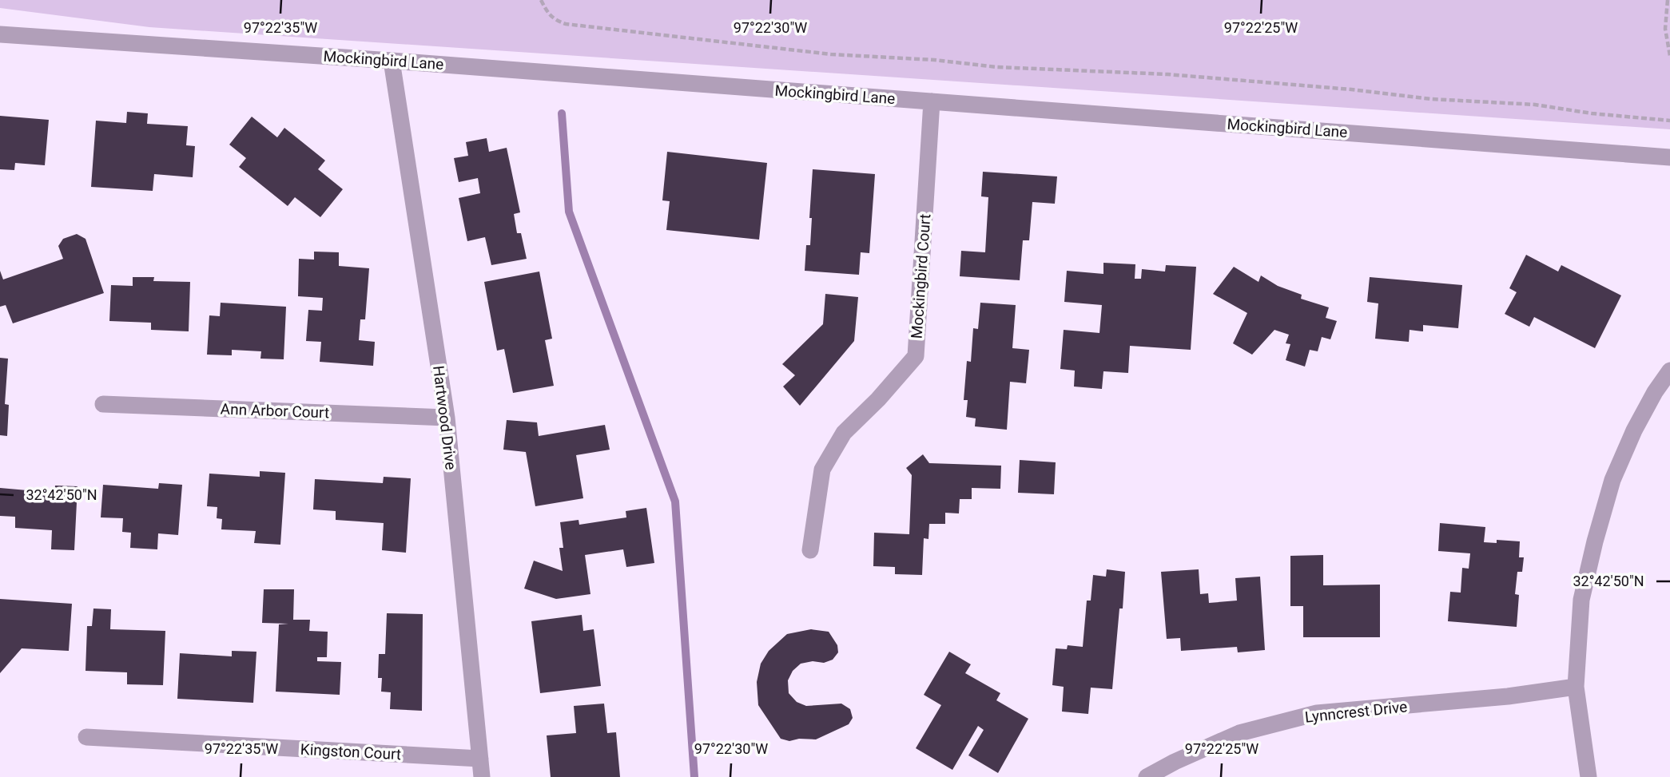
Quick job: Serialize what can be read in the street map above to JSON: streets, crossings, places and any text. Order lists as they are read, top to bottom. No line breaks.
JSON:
{"streets":{"street":["Mockingbird Lane","Mockingbird Court","Ann Arbor Court","Hartwood Drive","Lynncrest Drive","Kingston Court"]},"crossings":[["Mockingbird Lane","Mockingbird Court"],["Mockingbird Lane","Hartwood Drive"],["Ann Arbor Court","Hartwood Drive"],["Hartwood Drive","Kingston Court"]],"coordinates":["97°22'35\"W","97°22'30\"W","97°22'25\"W","32°42'50\"N"]}
